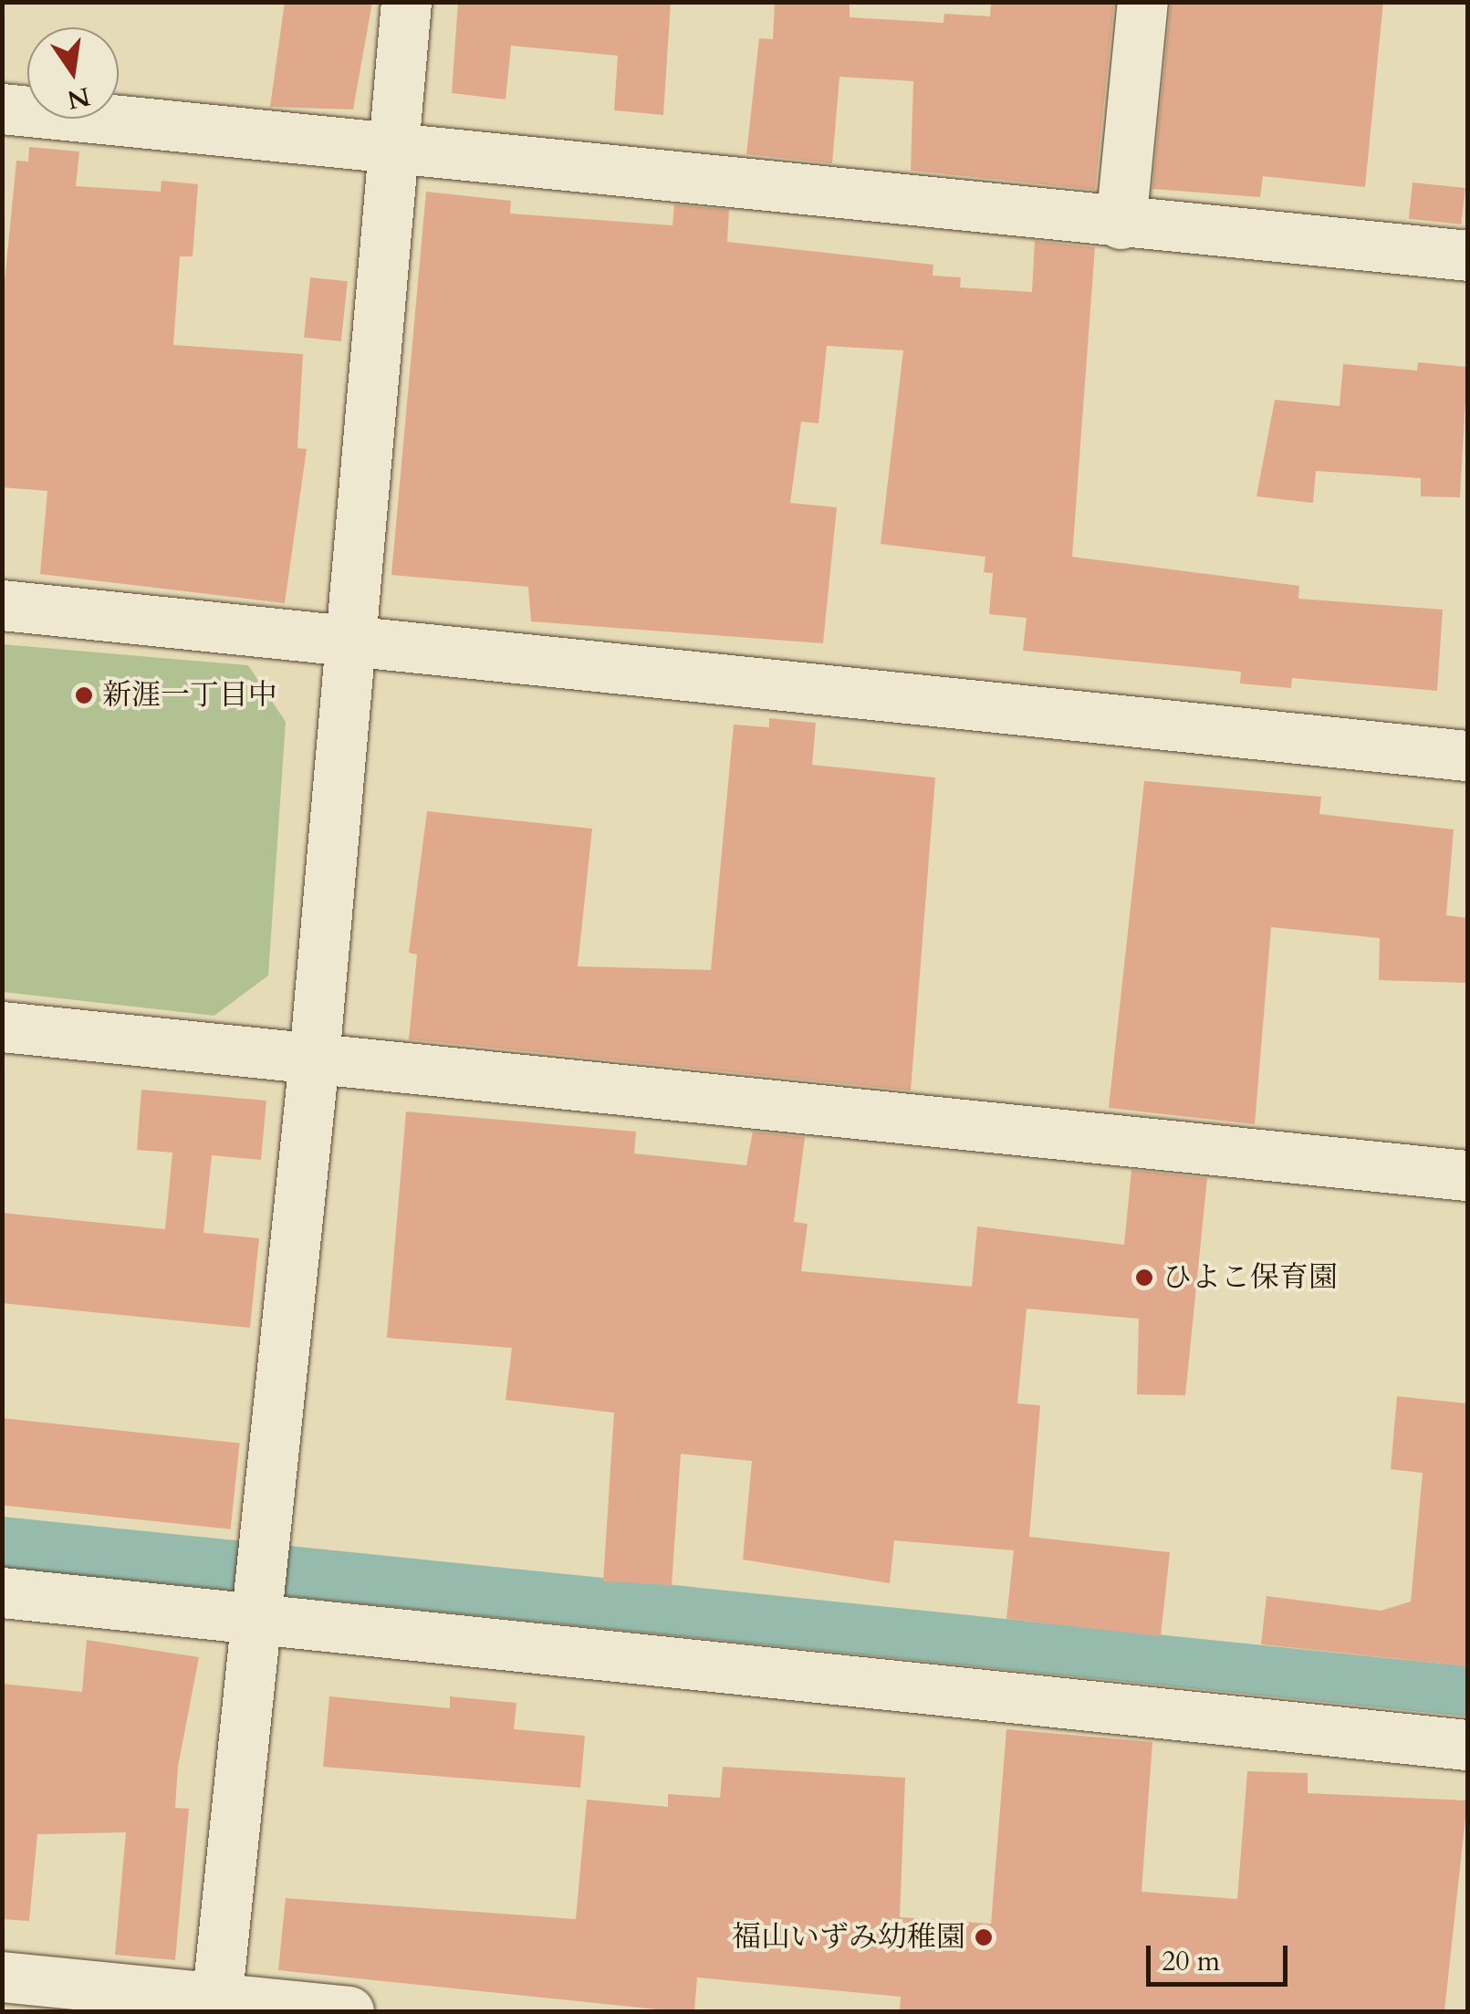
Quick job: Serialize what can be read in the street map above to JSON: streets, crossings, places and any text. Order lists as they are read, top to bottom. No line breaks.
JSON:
{"places":["新涯一丁目中","ひよこ保育園","福山いずみ幼稚園"],"scale_bar":"20 m","north":"bottom"}
